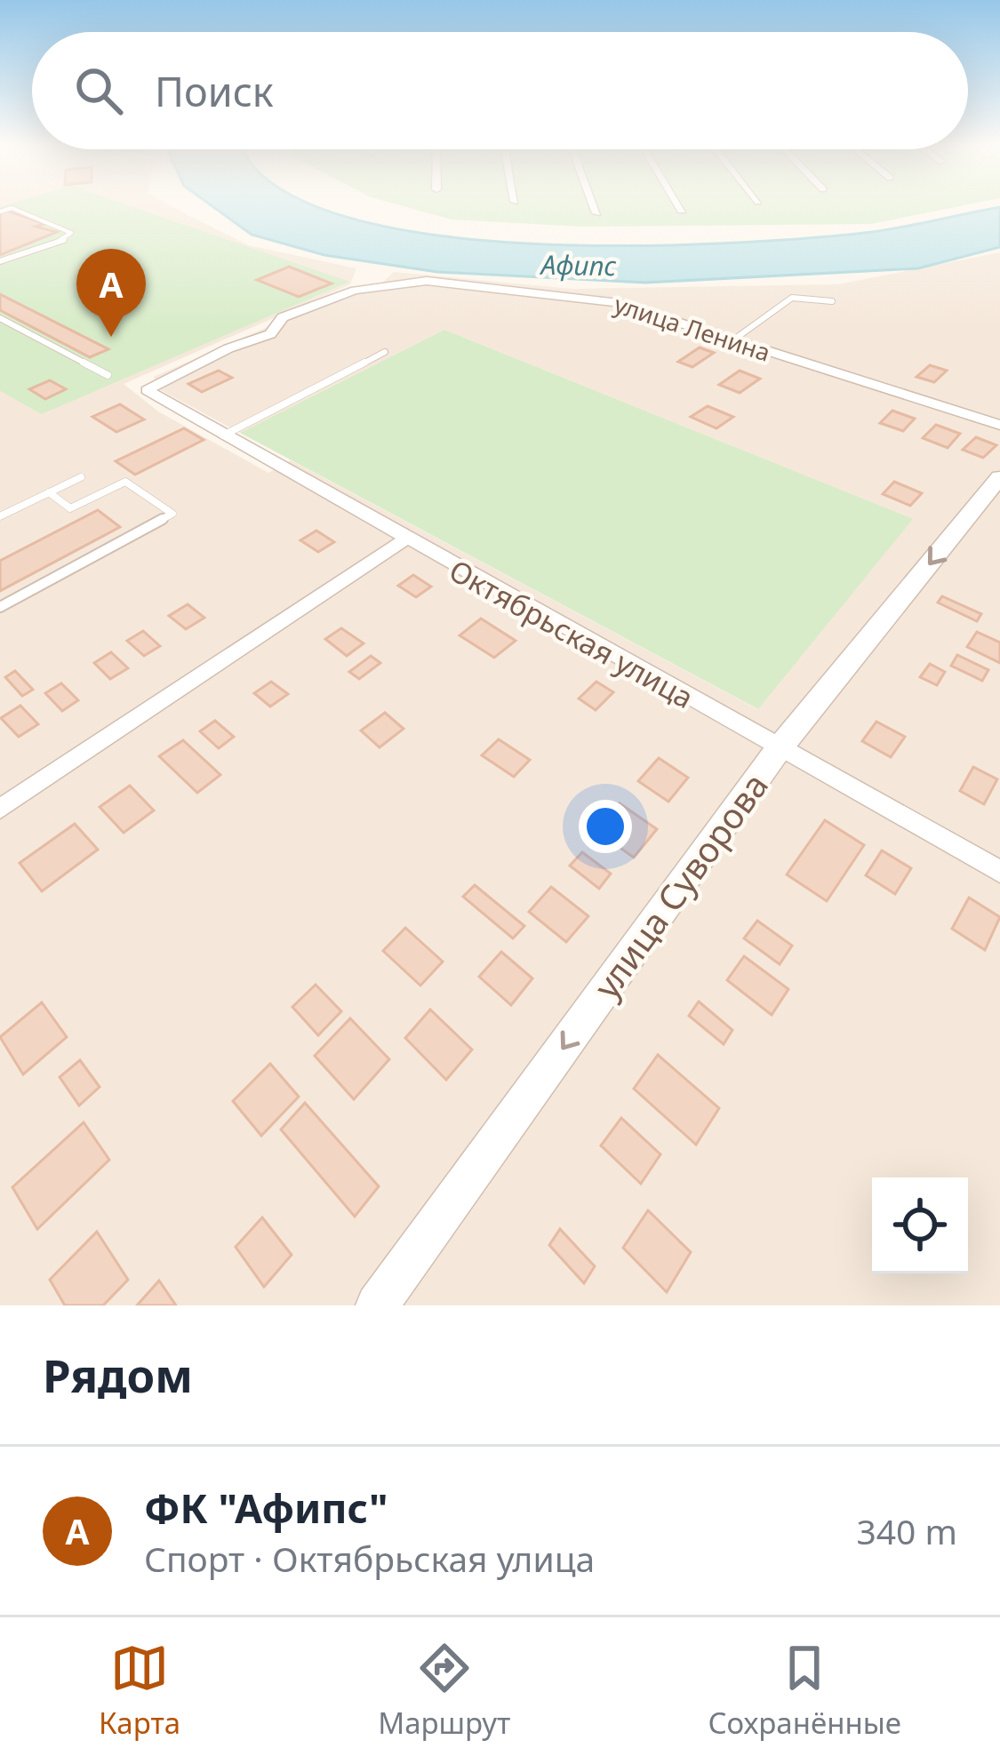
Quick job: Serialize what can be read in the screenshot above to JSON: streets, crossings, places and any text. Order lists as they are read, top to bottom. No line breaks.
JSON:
{"streets":{"street":["улица Ленина","Октябрьская улица","улица Суворова"]},"crossings":[["улица Ленина","Октябрьская улица"],["Октябрьская улица","улица Суворова"]],"one_way":["улица Суворова"],"water":["Афипс"],"page":{"search":"Поиск","pins":"A","heading":"Рядом","list":[{"mark":"A","name":"ФК \"Афипс\"","note":"Спорт · Октябрьская улица","value":"340 m"}],"nav":["Карта","Маршрут","Сохранённые"]}}
